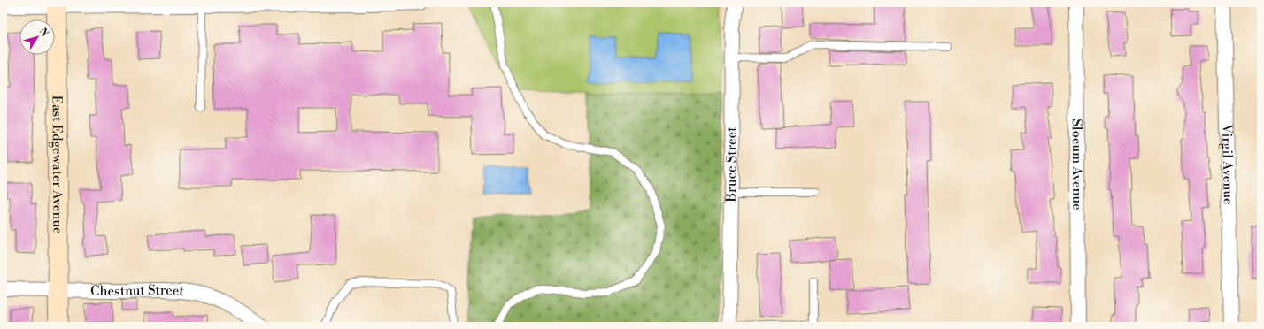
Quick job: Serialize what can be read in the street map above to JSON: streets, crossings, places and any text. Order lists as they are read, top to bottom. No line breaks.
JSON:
{"streets":{"street":["East Edgewater Avenue","Bruce Street","Slocum Avenue","Virgil Avenue","Chestnut Street"]},"crossings":[["East Edgewater Avenue","Chestnut Street"]],"north":"top right"}
